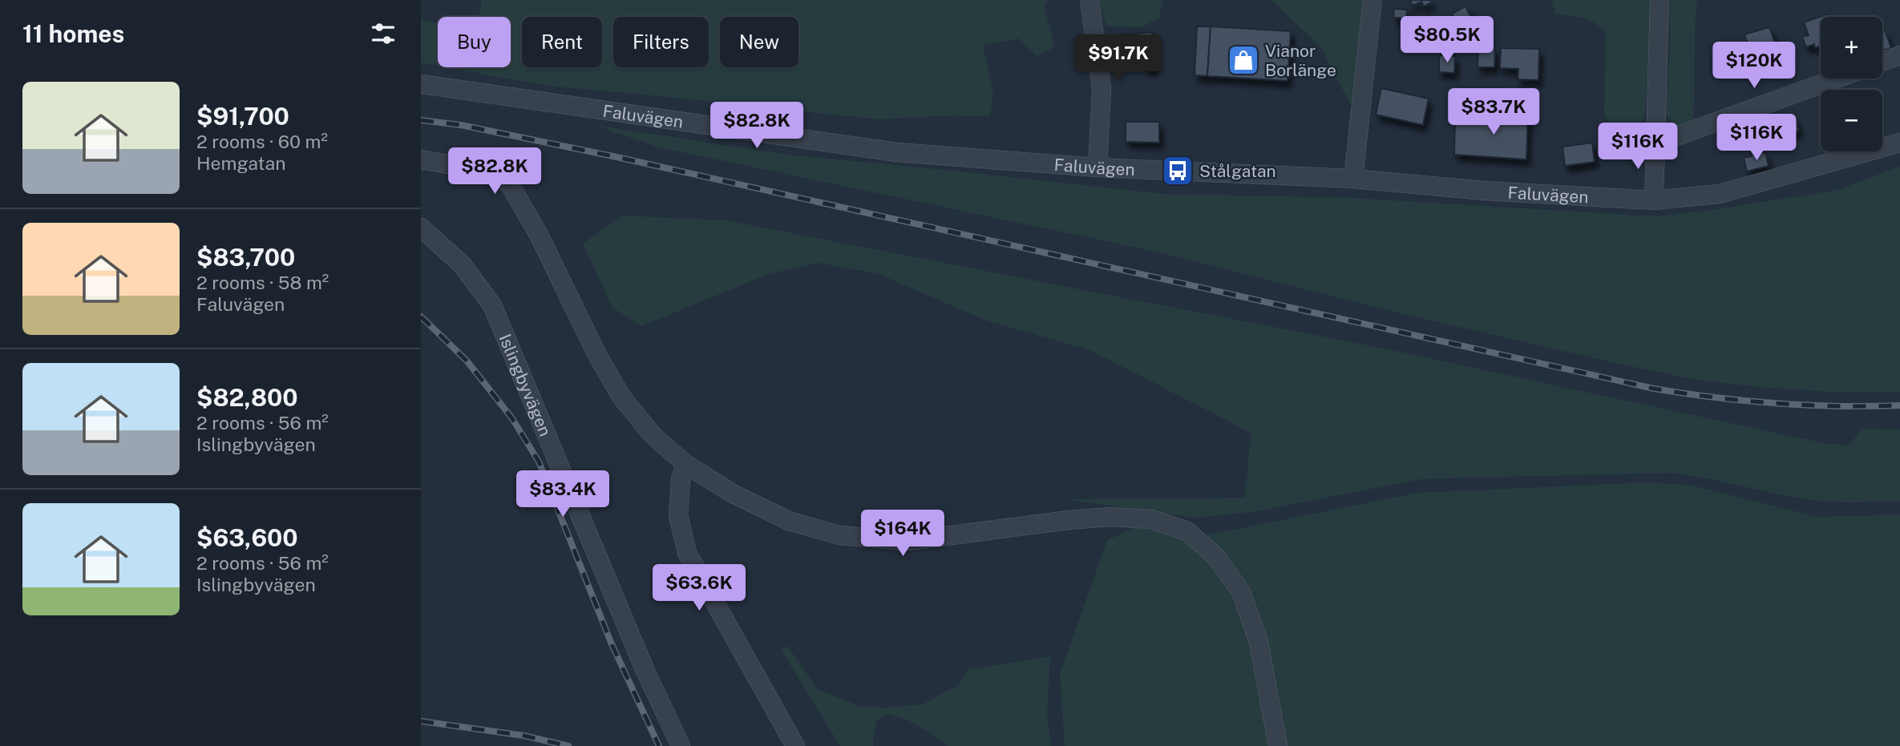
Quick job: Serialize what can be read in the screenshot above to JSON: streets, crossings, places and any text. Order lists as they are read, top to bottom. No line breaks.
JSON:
{"streets":{"street":["Faluvägen","Islingbyvägen"]},"places":{"shop":["Vianor Borlänge"],"bus stop":["Stålgatan"]},"page":{"heading":"11 homes","price":["$80.5K","$91.7K","$120K","$83.7K","$82.8K","$116K","$116K","$82.8K","$83.4K","$164K","$63.6K"],"map_buttons":["+","−"],"chip":["Buy","Rent","Filters","New"],"list":[{"name":"$91,700","note":"2 rooms · 60 m² · Hemgatan"},{"name":"$83,700","note":"2 rooms · 58 m² · Faluvägen"},{"name":"$82,800","note":"2 rooms · 56 m² · Islingbyvägen"},{"name":"$63,600","note":"2 rooms · 56 m² · Islingbyvägen"}]}}
